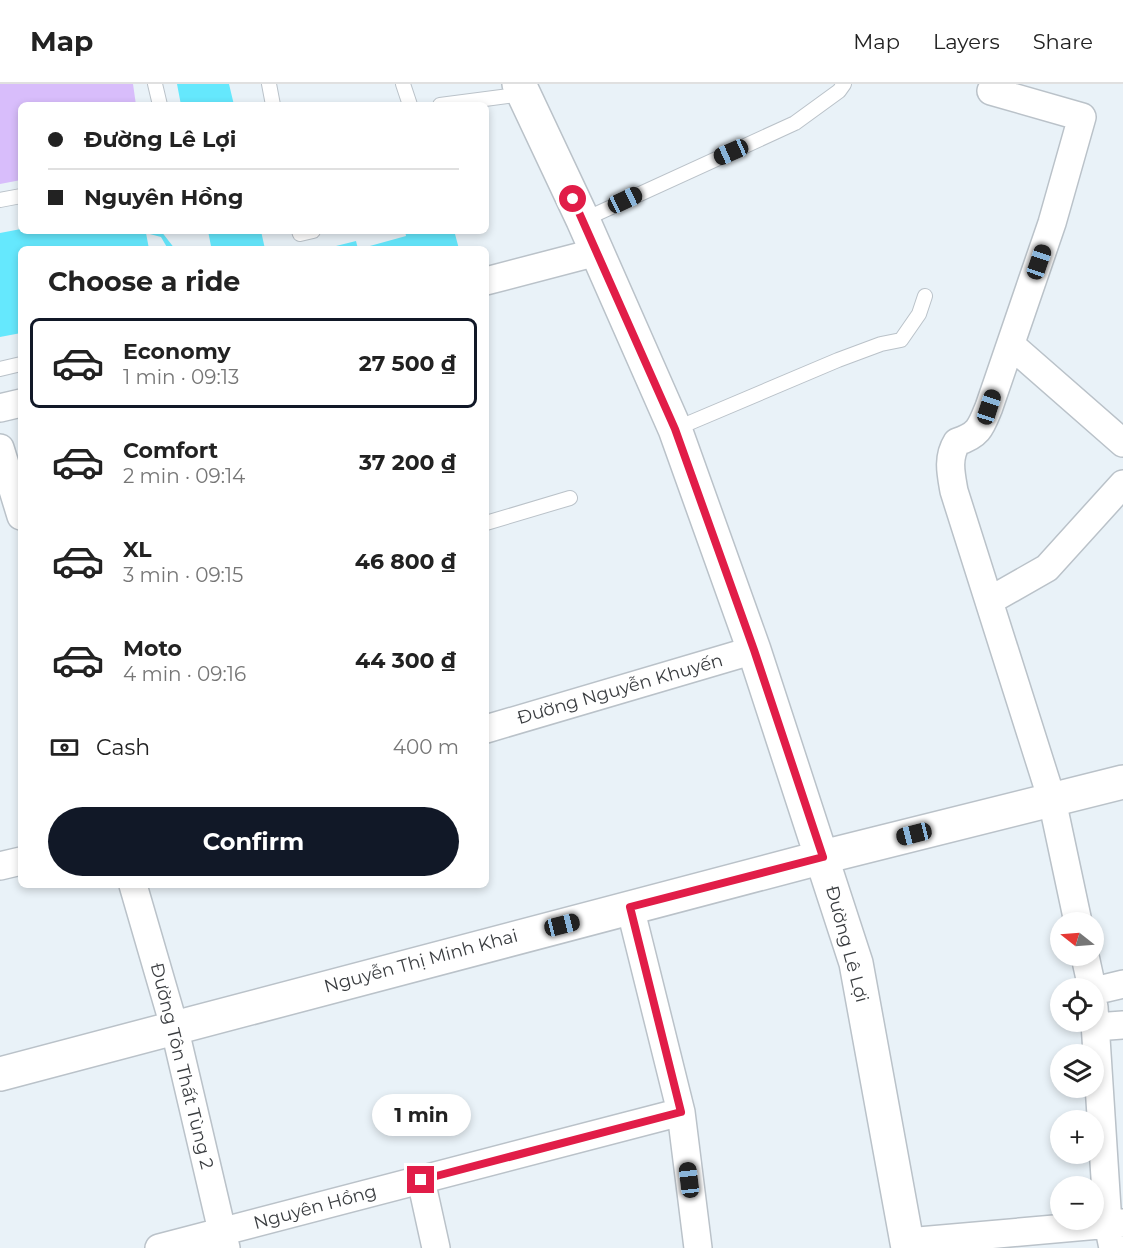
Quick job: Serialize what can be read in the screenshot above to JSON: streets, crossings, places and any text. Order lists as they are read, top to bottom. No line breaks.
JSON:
{"streets":{"main road":["Đường Lê Lợi","Nguyễn Thị Minh Khai"],"street":["Đường Nguyễn Khuyến","Đường Tôn Thất Tùng 2","Nguyên Hồng"]},"crossings":[["Đường Nguyễn Khuyến","Đường Lê Lợi"],["Đường Lê Lợi","Nguyễn Thị Minh Khai"],["Nguyễn Thị Minh Khai","Đường Tôn Thất Tùng 2"],["Đường Tôn Thất Tùng 2","Nguyên Hồng"]],"north":"left","page":{"header":"Map","nav":["Map","Layers","Share"],"banner":["Đường Lê Lợi","Nguyên Hồng"],"heading":"Choose a ride","list":[{"name":"Economy","note":"1 min · 09:13","value":"27 500 ₫"},{"name":"Comfort","note":"2 min · 09:14","value":"37 200 ₫"},{"name":"XL","note":"3 min · 09:15","value":"46 800 ₫"},{"name":"Moto","note":"4 min · 09:16","value":"44 300 ₫"}],"pay":["Cash","400 m"],"buttons":"Confirm","map_buttons":["+","−"],"bubble":"1 min"}}
